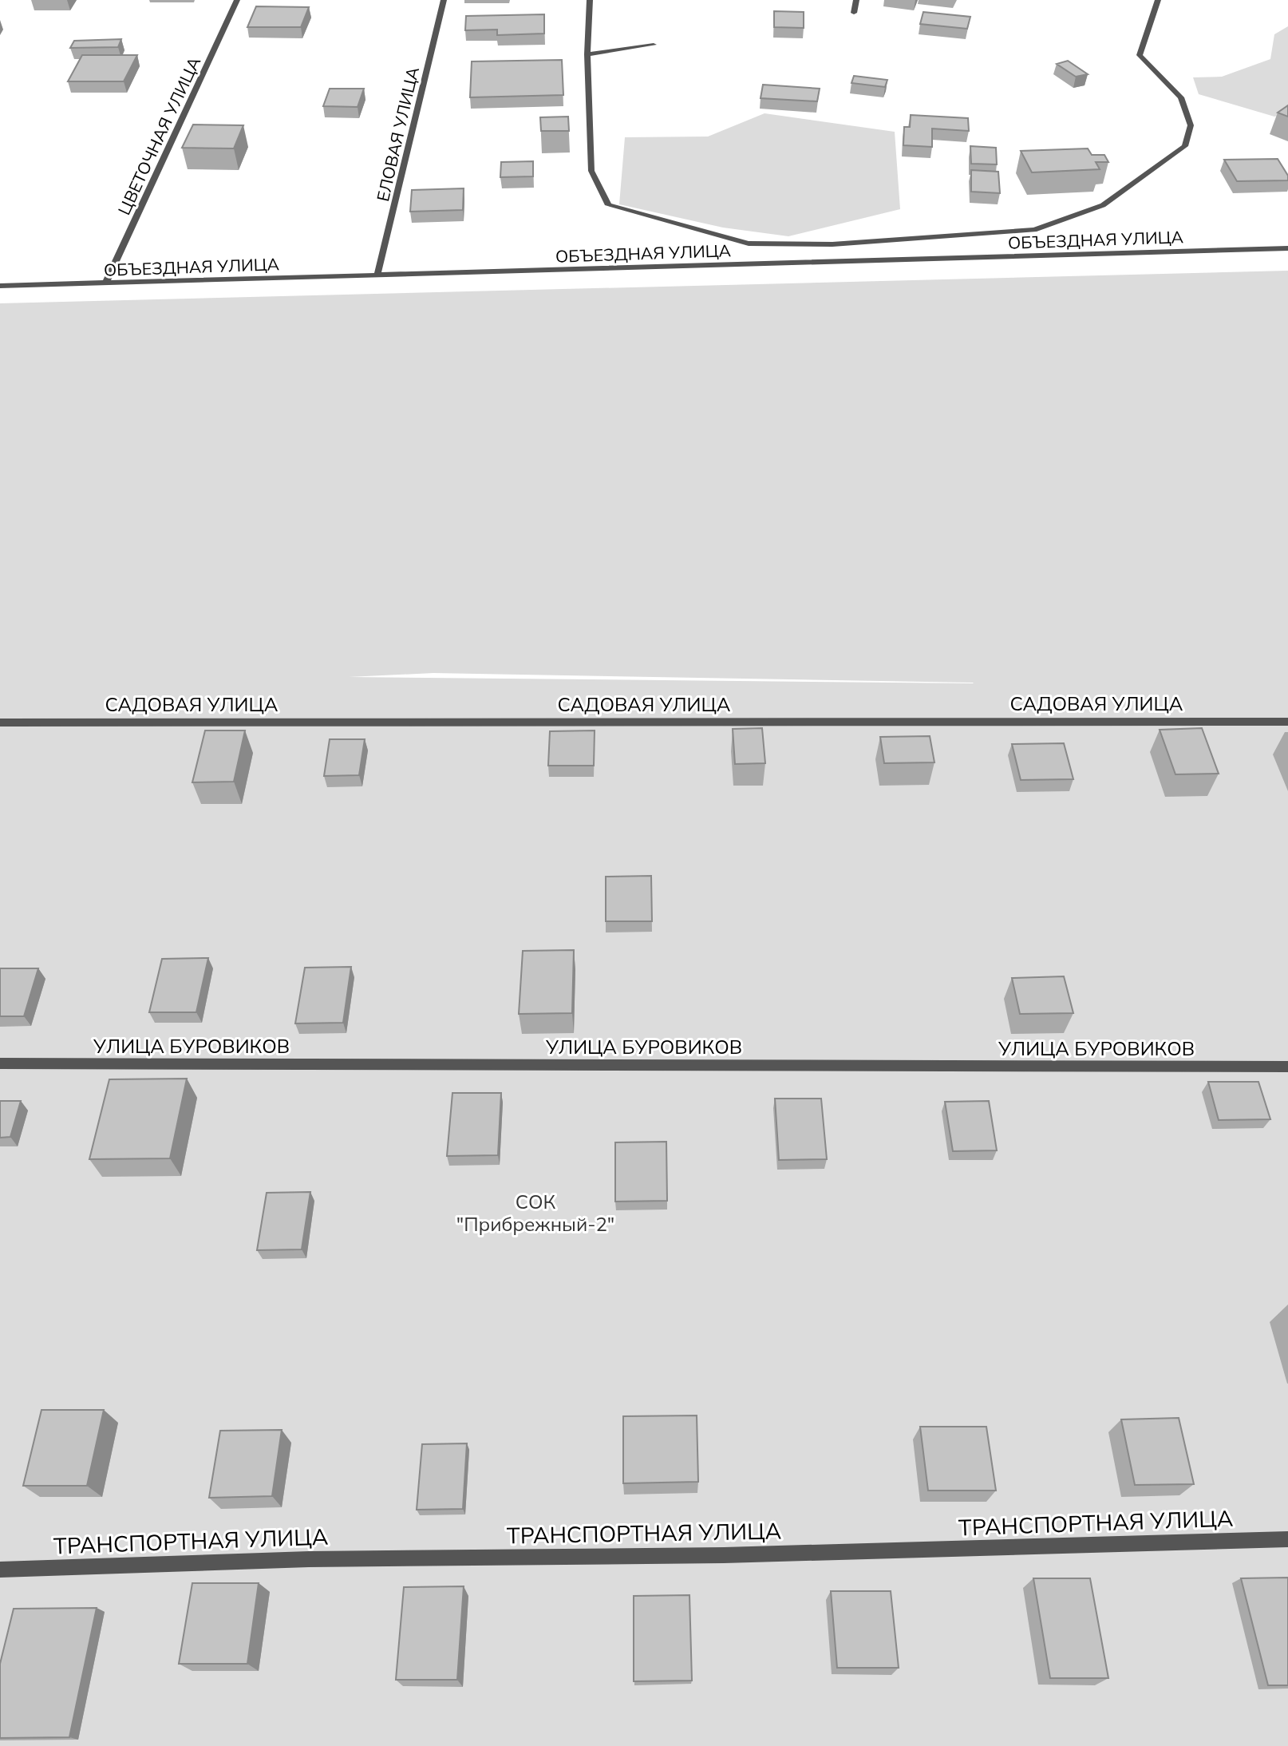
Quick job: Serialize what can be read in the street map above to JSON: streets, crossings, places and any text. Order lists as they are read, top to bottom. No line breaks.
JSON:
{"streets":{"street":["ЕЛОВАЯ УЛИЦА","ЦВЕТОЧНАЯ УЛИЦА","ОБЪЕЗДНАЯ УЛИЦА","САДОВАЯ УЛИЦА","УЛИЦА БУРОВИКОВ","ТРАНСПОРТНАЯ УЛИЦА"]},"crossings":[["ЕЛОВАЯ УЛИЦА","ОБЪЕЗДНАЯ УЛИЦА"],["ЦВЕТОЧНАЯ УЛИЦА","ОБЪЕЗДНАЯ УЛИЦА"]],"parks":["СОК \"Прибрежный-2\""]}
